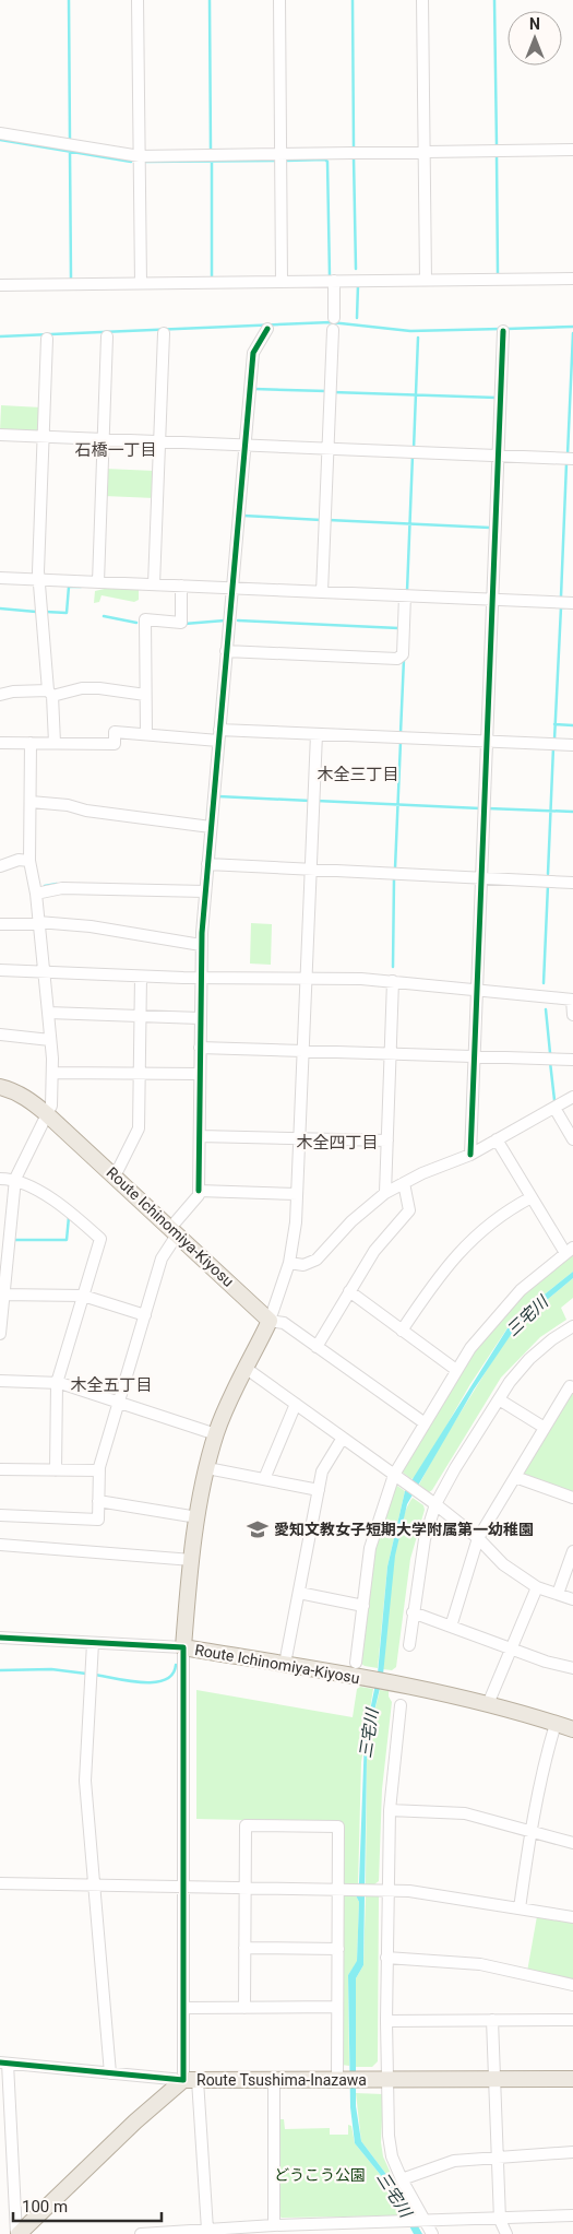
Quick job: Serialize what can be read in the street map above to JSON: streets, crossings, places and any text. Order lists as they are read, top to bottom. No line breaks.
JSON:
{"streets":{"main road":["Route Ichinomiya-Kiyosu","Route Tsushima-Inazawa"]},"districts":["石橋一丁目","木全三丁目","木全四丁目","木全五丁目"],"water":["三宅川"],"parks":["どうこう公園"],"places":{"school or university":["愛知文教女子短期大学附属第一幼稚園"]},"scale_bar":"100 m","north":"top"}
